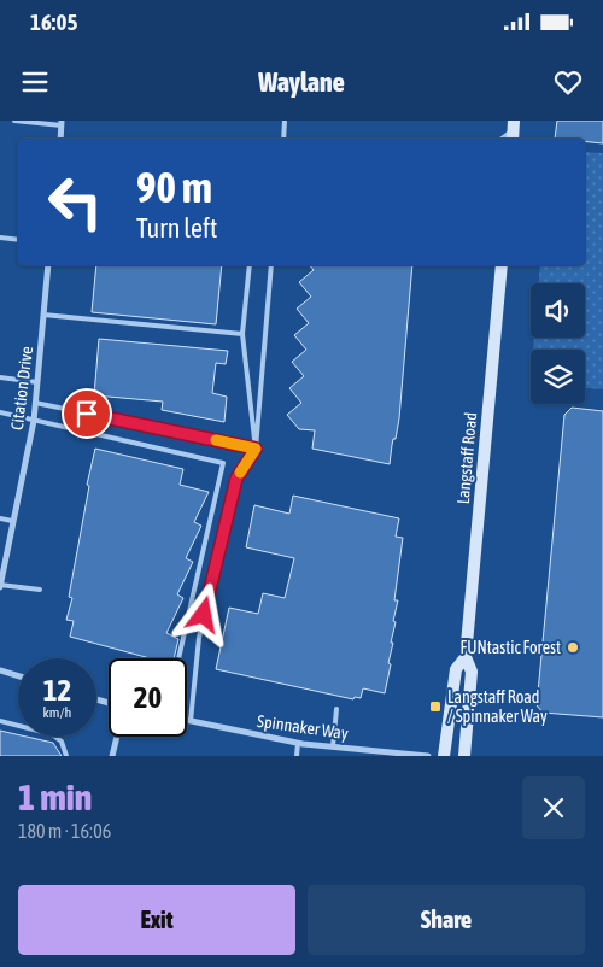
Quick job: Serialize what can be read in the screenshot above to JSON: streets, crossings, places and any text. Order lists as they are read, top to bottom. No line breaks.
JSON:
{"streets":{"main road":["Langstaff Road"],"street":["Citation Drive","Spinnaker Way"]},"places":{"other":["FUNtastic Forest"],"transit":["Langstaff Road / Spinnaker Way"]},"page":{"status":"16:05","header":"Waylane","turn":["90 m","Turn left"],"speed":"12 km/h","limit":"20","heading":["1 min","180 m · 16:06"],"buttons":["Exit","Share"]}}
